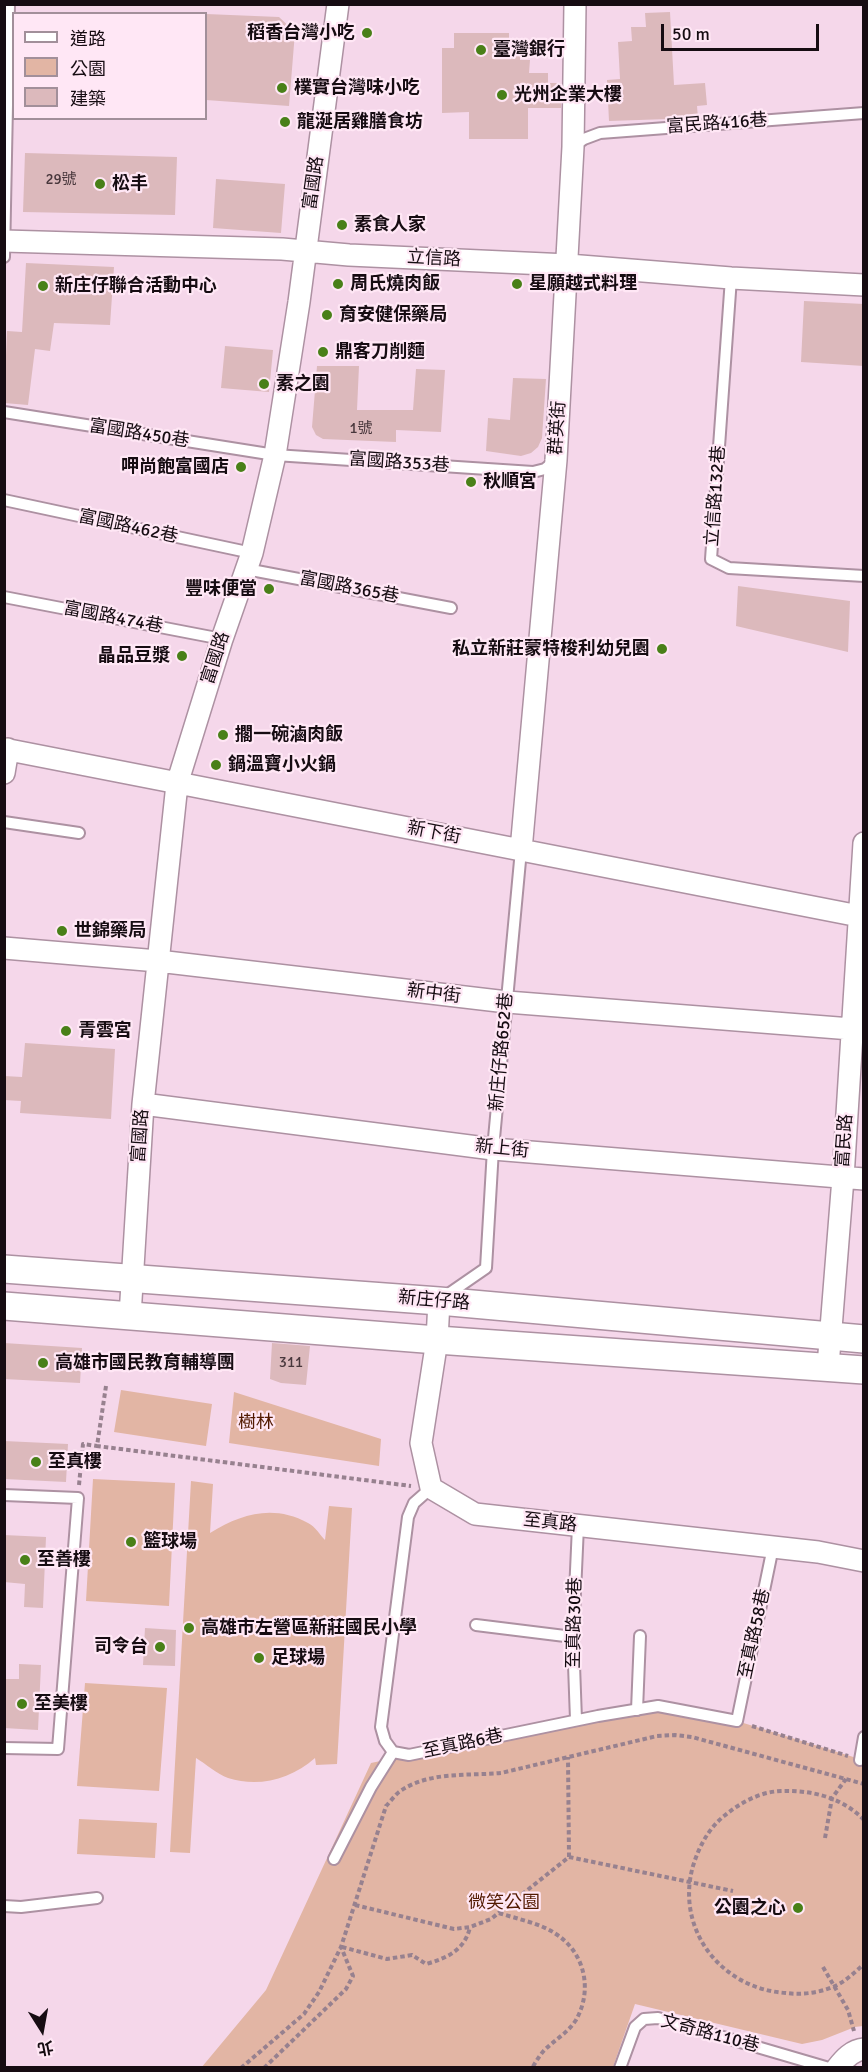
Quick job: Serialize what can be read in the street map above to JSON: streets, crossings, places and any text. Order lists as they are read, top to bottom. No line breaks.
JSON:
{"streets":{"street":["富國路","立信路","群英街","新下街","新中街","富民路","新上街","新庄仔路","至真路"],"lane":["富民路416巷","富國路450巷","富國路353巷","立信路132巷","富國路462巷","富國路365巷","富國路474巷","新庄仔路652巷","至真路30巷","至真路58巷","至真路6巷","文奇路110巷"]},"crossings":[["富民路416巷","群英街"],["富國路","立信路"],["富國路","富國路450巷"],["富國路","富國路353巷"],["富國路","富國路462巷"],["富國路","富國路365巷"],["富國路","富國路474巷"],["富國路","新下街"],["富國路","新中街"],["富國路","新上街"],["富國路","新庄仔路"],["立信路","群英街"],["立信路","立信路132巷"],["群英街","富國路353巷"],["群英街","新下街"],["群英街","新庄仔路652巷"],["富國路450巷","富國路353巷"],["富國路462巷","富國路365巷"],["新下街","新庄仔路652巷"],["新下街","富民路"],["新中街","新庄仔路652巷"],["新中街","富民路"],["新庄仔路652巷","新上街"],["新庄仔路652巷","新庄仔路"],["富民路","新上街"],["富民路","新庄仔路"],["至真路","至真路30巷"],["至真路","至真路58巷"],["至真路30巷","至真路6巷"],["至真路58巷","至真路6巷"]],"parks":["樹林","微笑公園"],"places":["稻香台灣小吃","臺灣銀行","樸實台灣味小吃","光州企業大樓","龍涎居雞膳食坊","松丰","素食人家","周氏燒肉飯","星願越式料理","新庄仔聯合活動中心","育安健保藥局","鼎客刀削麵","素之園","呷尚飽富國店","秋順宮","豐味便當","私立新莊蒙特梭利幼兒園","晶品豆漿","擱一碗滷肉飯","鍋溫寶小火鍋","世錦藥局","青雲宮","高雄市國民教育輔導團","至真樓","籃球場","至善樓","高雄市左營區新莊國民小學","司令台","足球場","至美樓","公園之心"],"house_numbers":["29號","1號","311"],"legend":["道路","公園","建築"],"scale_bar":"50 m","north":"bottom"}
